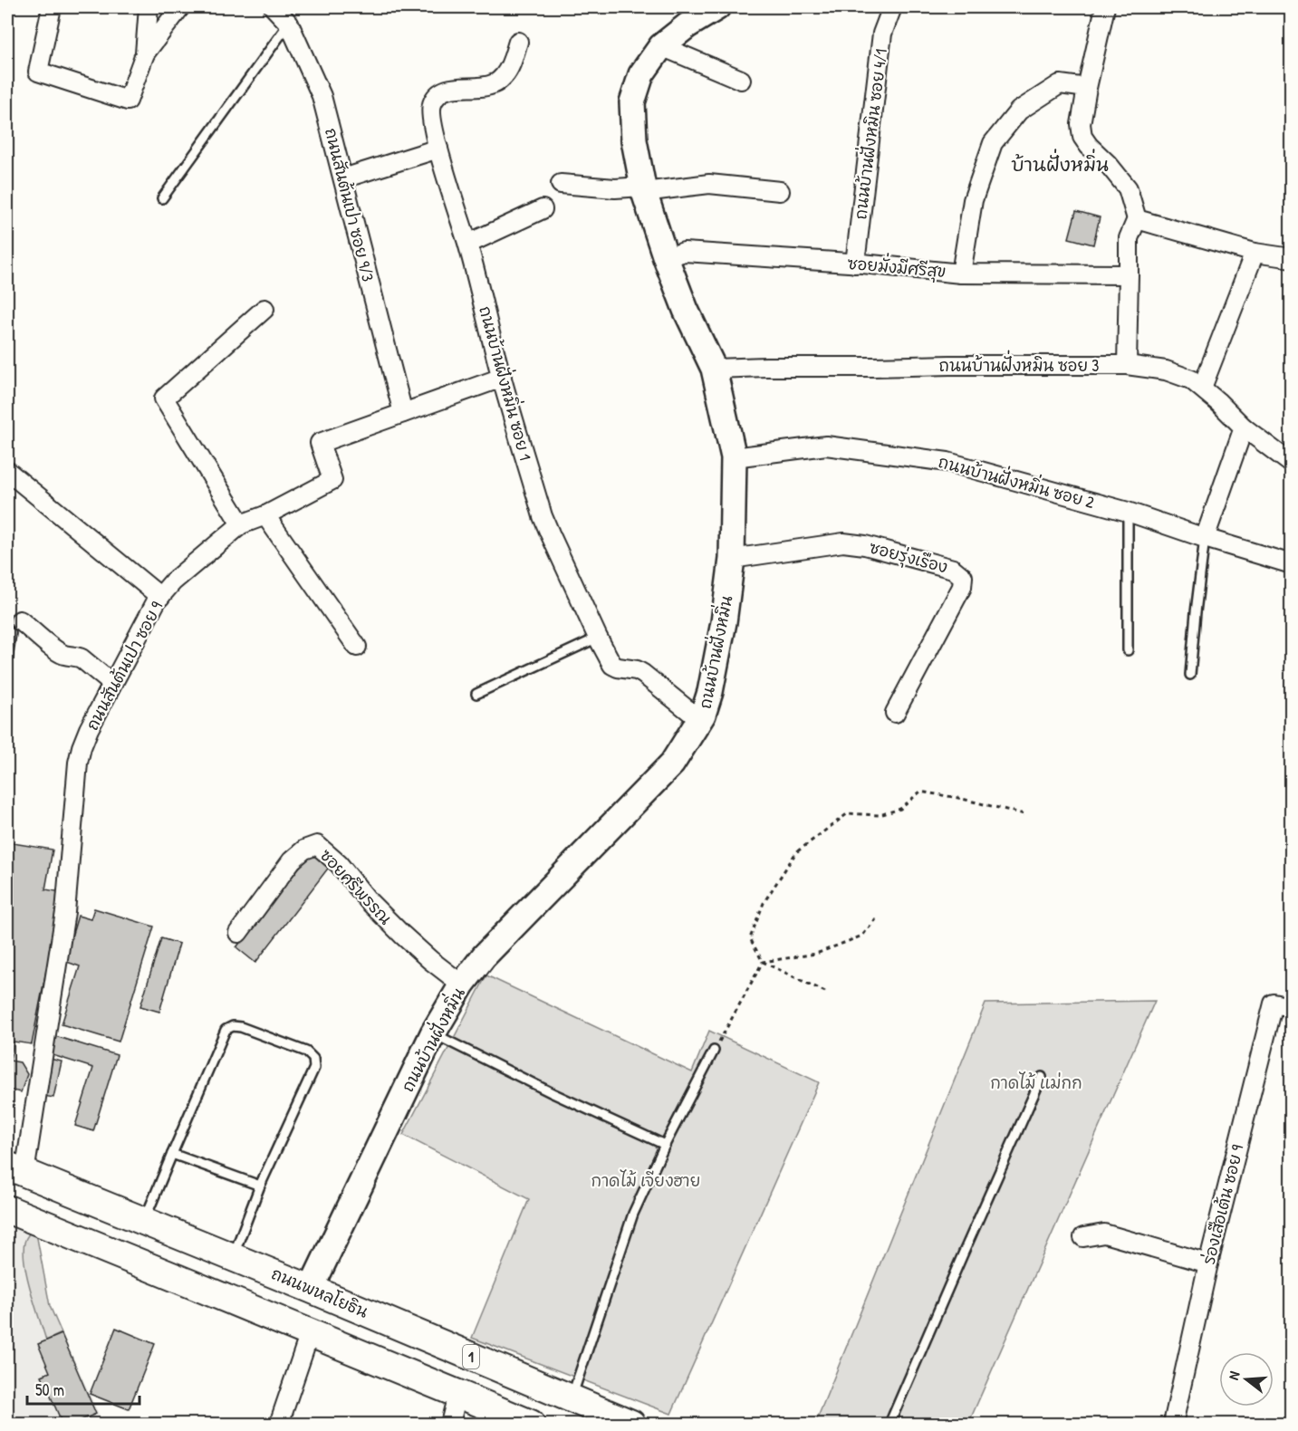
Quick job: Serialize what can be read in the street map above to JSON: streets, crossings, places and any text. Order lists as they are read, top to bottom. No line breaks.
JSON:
{"streets":{"main road":["ถนนพหลโยธิน","1"],"street":["ถนนบ้านฝั่งหมิน ซอย 4/1","ถนนสันต้นเปา ซอย 9/3","ซอยมั่งมีศรีสุข","ถนนบ้านฝั่งหมิน ซอย 3","ถนนบ้านฝั่งหมิ่น ซอย 1","ถนนบ้านฝั่งหมิ่น ซอย 2","ซอยรุ่งเรือง","ถนนบ้านฝั่งหมิ่น","ถนนสันต้นเปา ซอย 9","ซอยศรีพรรณ","ร่องเสือเต้น ซอย 9"]},"crossings":[["ถนนบ้านฝั่งหมิน ซอย 4/1","ซอยมั่งมีศรีสุข"],["ถนนสันต้นเปา ซอย 9/3","ถนนสันต้นเปา ซอย 9"],["ซอยมั่งมีศรีสุข","ถนนบ้านฝั่งหมิ่น"],["ถนนบ้านฝั่งหมิน ซอย 3","ถนนบ้านฝั่งหมิ่น"],["ถนนบ้านฝั่งหมิ่น ซอย 1","ถนนบ้านฝั่งหมิ่น"],["ถนนบ้านฝั่งหมิ่น ซอย 1","ถนนสันต้นเปา ซอย 9"],["ถนนบ้านฝั่งหมิ่น ซอย 2","ถนนบ้านฝั่งหมิ่น"],["ซอยรุ่งเรือง","ถนนบ้านฝั่งหมิ่น"],["ถนนบ้านฝั่งหมิ่น","ซอยศรีพรรณ"],["ถนนบ้านฝั่งหมิ่น","ถนนพหลโยธิน"],["ถนนสันต้นเปา ซอย 9","ถนนพหลโยธิน"]],"districts":["บ้านฝั่งหมิ่น"],"parks":["กาดไม้ แม่กก","กาดไม้ เจียงฮาย"],"scale_bar":"50 m","north":"left"}
